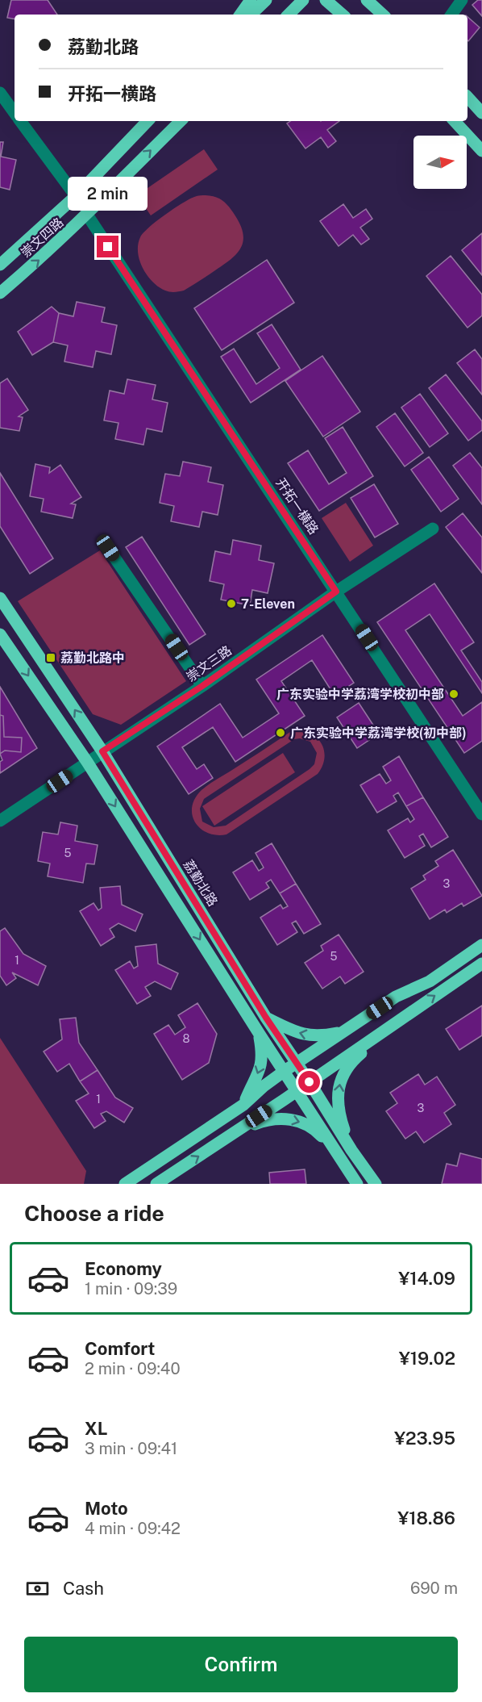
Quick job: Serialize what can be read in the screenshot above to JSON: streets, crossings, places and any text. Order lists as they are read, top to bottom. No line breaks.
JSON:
{"streets":{"main road":["崇文四路","荔勤北路"],"street":["开拓一横路","崇文三路"]},"crossings":[["崇文四路","开拓一横路"],["开拓一横路","崇文三路"],["崇文三路","荔勤北路"]],"places":{"other":["7-Eleven","广东实验中学荔湾学校初中部","广东实验中学荔湾学校(初中部)"],"transit":["荔勤北路中"]},"house_numbers":["5","3","5","1","8","1","3"],"north":"right","page":{"banner":["荔勤北路","开拓一横路"],"bubble":"2 min","heading":"Choose a ride","list":[{"name":"Economy","note":"1 min · 09:39","value":"¥14.09"},{"name":"Comfort","note":"2 min · 09:40","value":"¥19.02"},{"name":"XL","note":"3 min · 09:41","value":"¥23.95"},{"name":"Moto","note":"4 min · 09:42","value":"¥18.86"}],"pay":["Cash","690 m"],"buttons":"Confirm"}}
